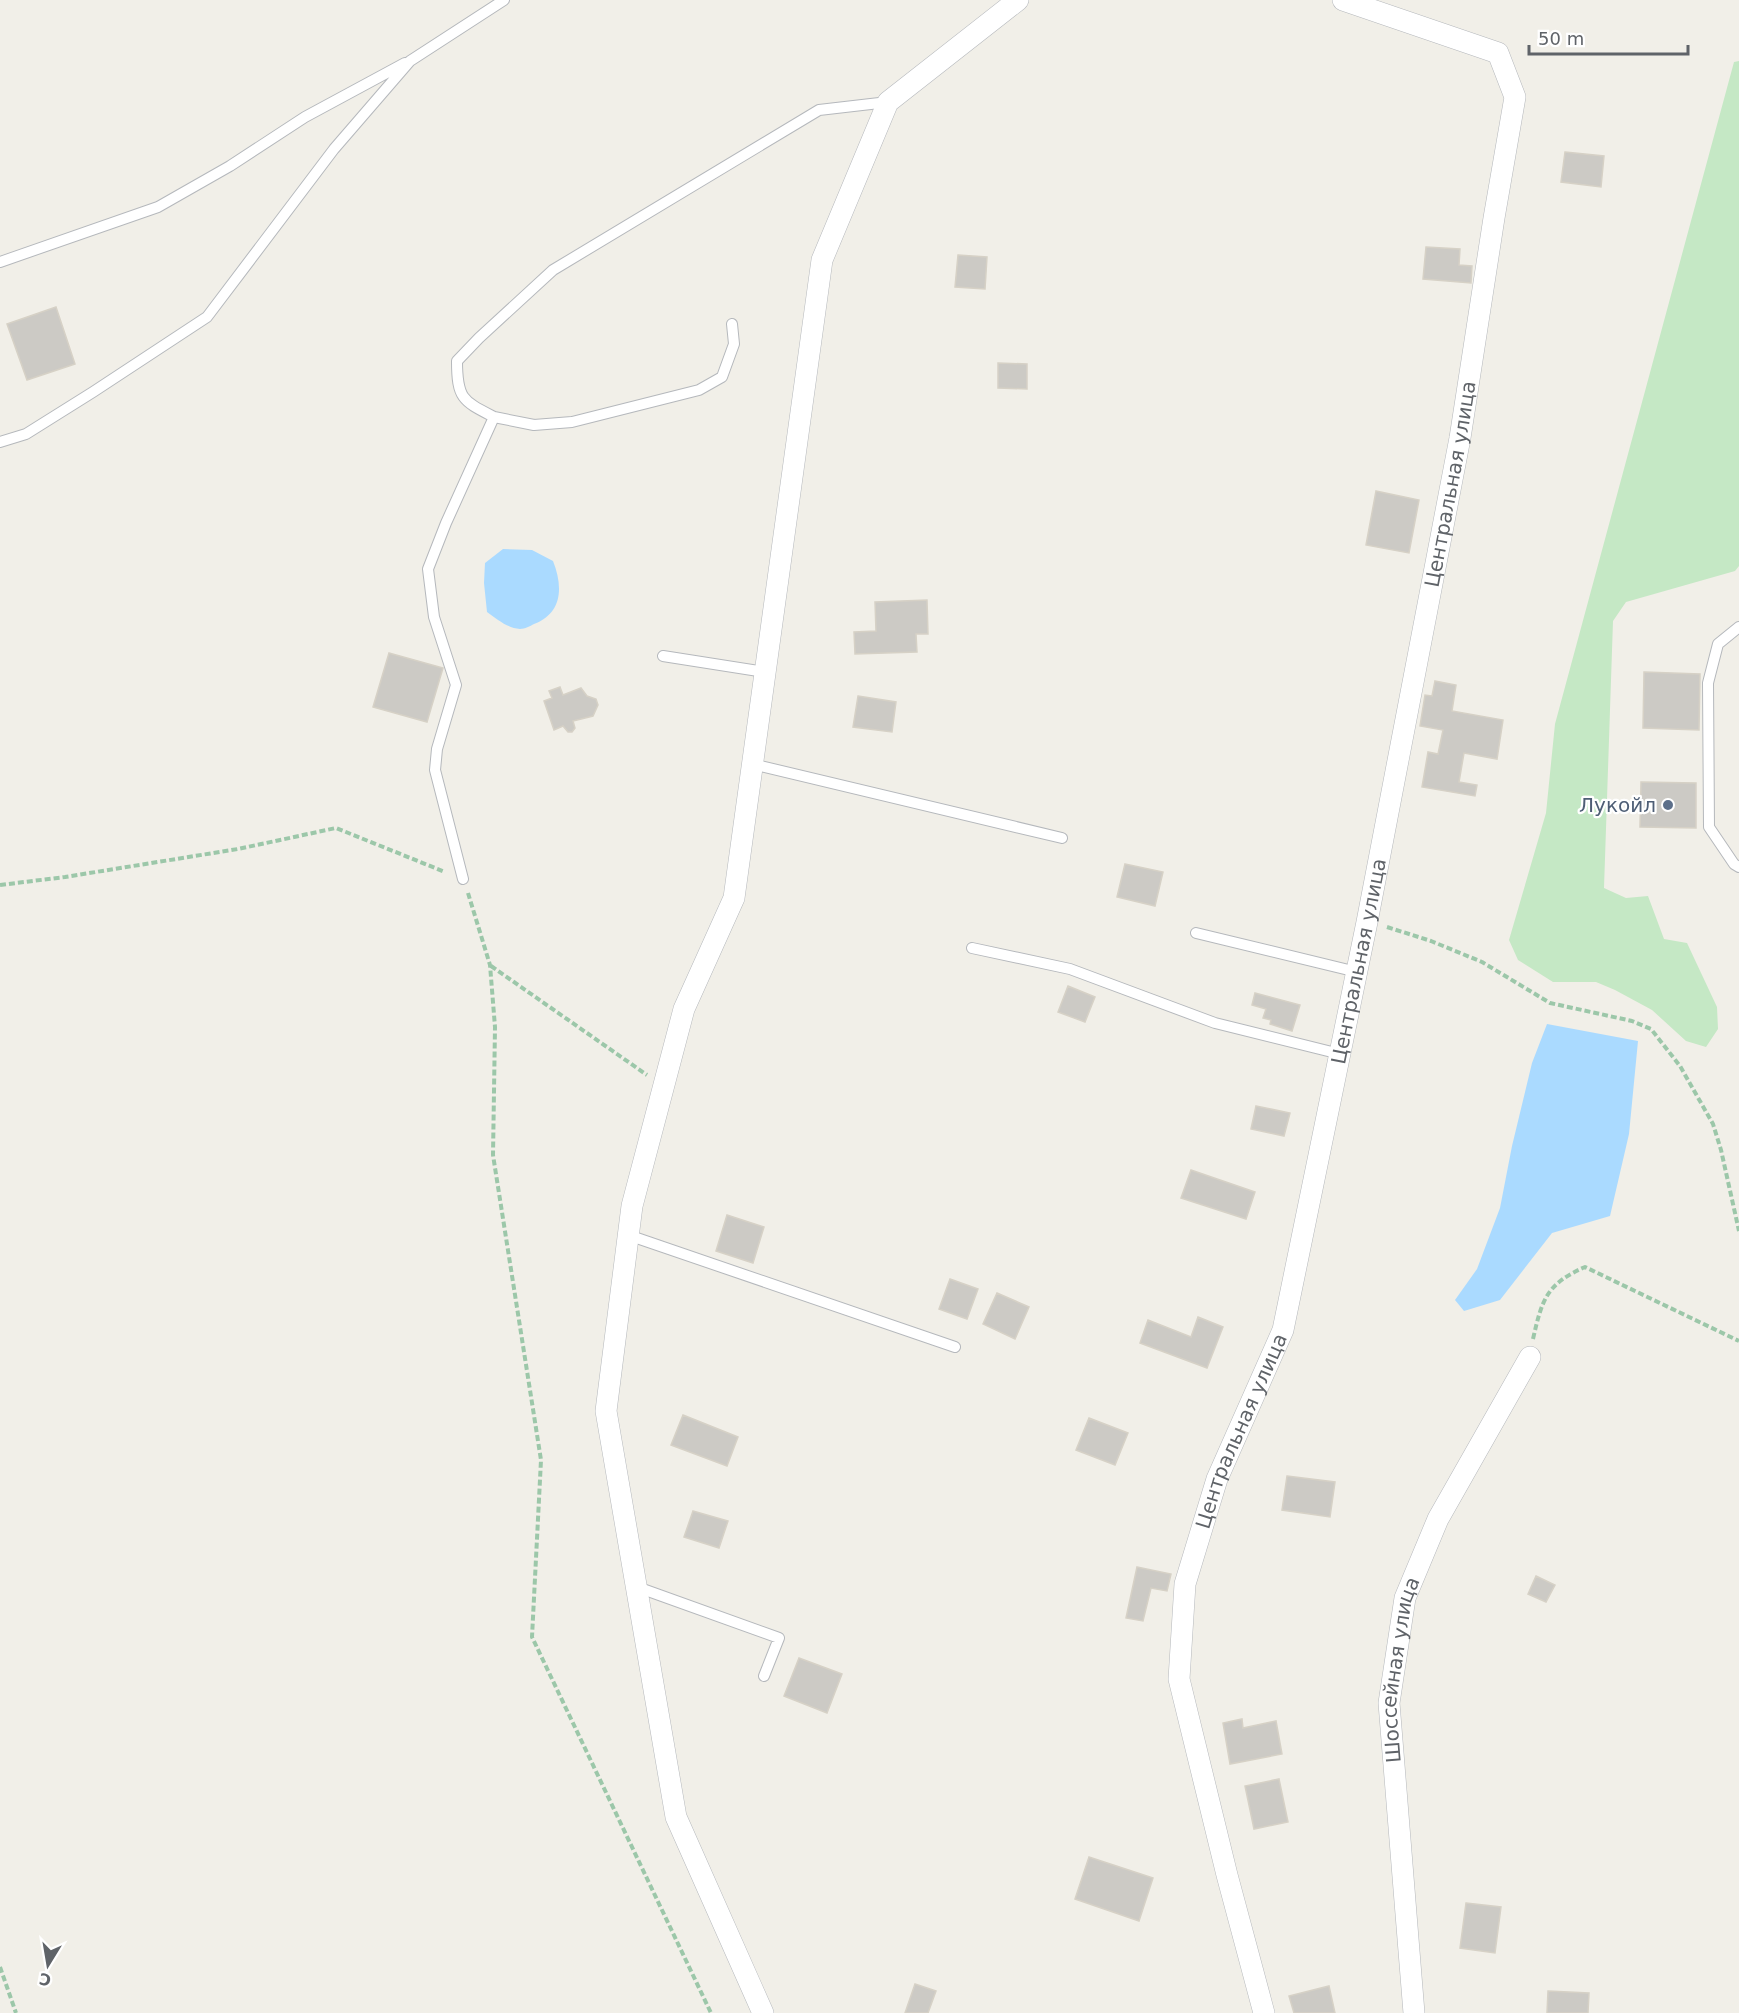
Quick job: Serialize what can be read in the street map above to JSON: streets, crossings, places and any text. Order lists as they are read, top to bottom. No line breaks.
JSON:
{"streets":{"street":["Центральная улица","Шоссейная улица"]},"places":["Лукойл"],"scale_bar":"50 m","north":"bottom"}
